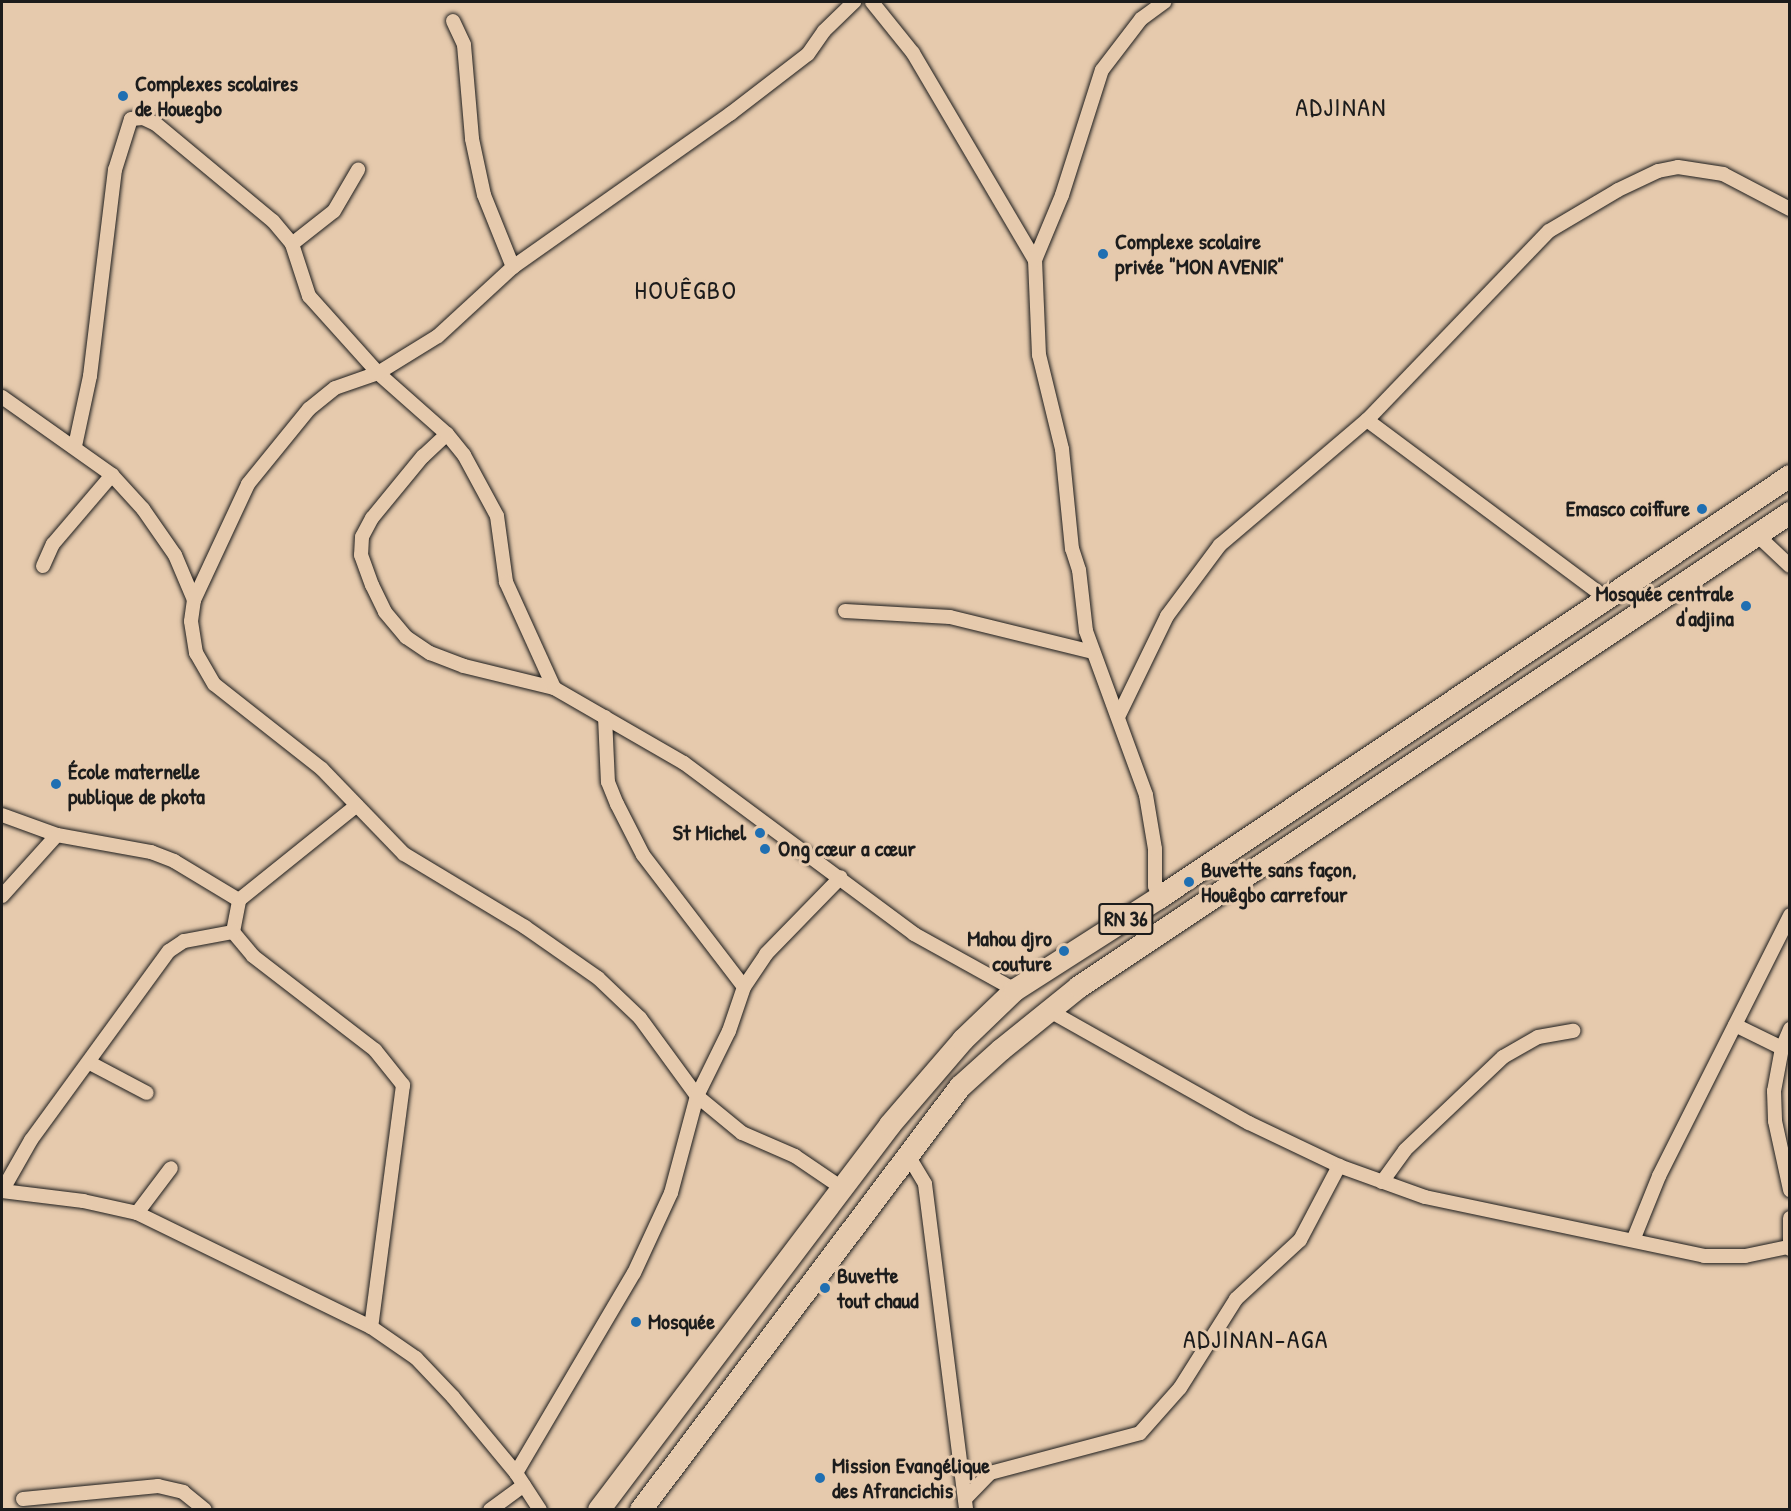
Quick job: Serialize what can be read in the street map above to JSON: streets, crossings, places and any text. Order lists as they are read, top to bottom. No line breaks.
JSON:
{"streets":{"main road":["RN 36"]},"districts":["ADJINAN","HOUÊGBO","ADJINAN-AGA"],"places":["Complexes scolaires de Houegbo","Complexe scolaire privée \"MON AVENIR\"","Emasco coiffure","Mosquée centrale d'adjina","École maternelle publique de pkota","St Michel","Ong cœur a cœur","Buvette sans façon, Houêgbo carrefour","Mahou djro couture","Buvette tout chaud","Mosquée","Mission Evangélique des Afrancichis"]}
